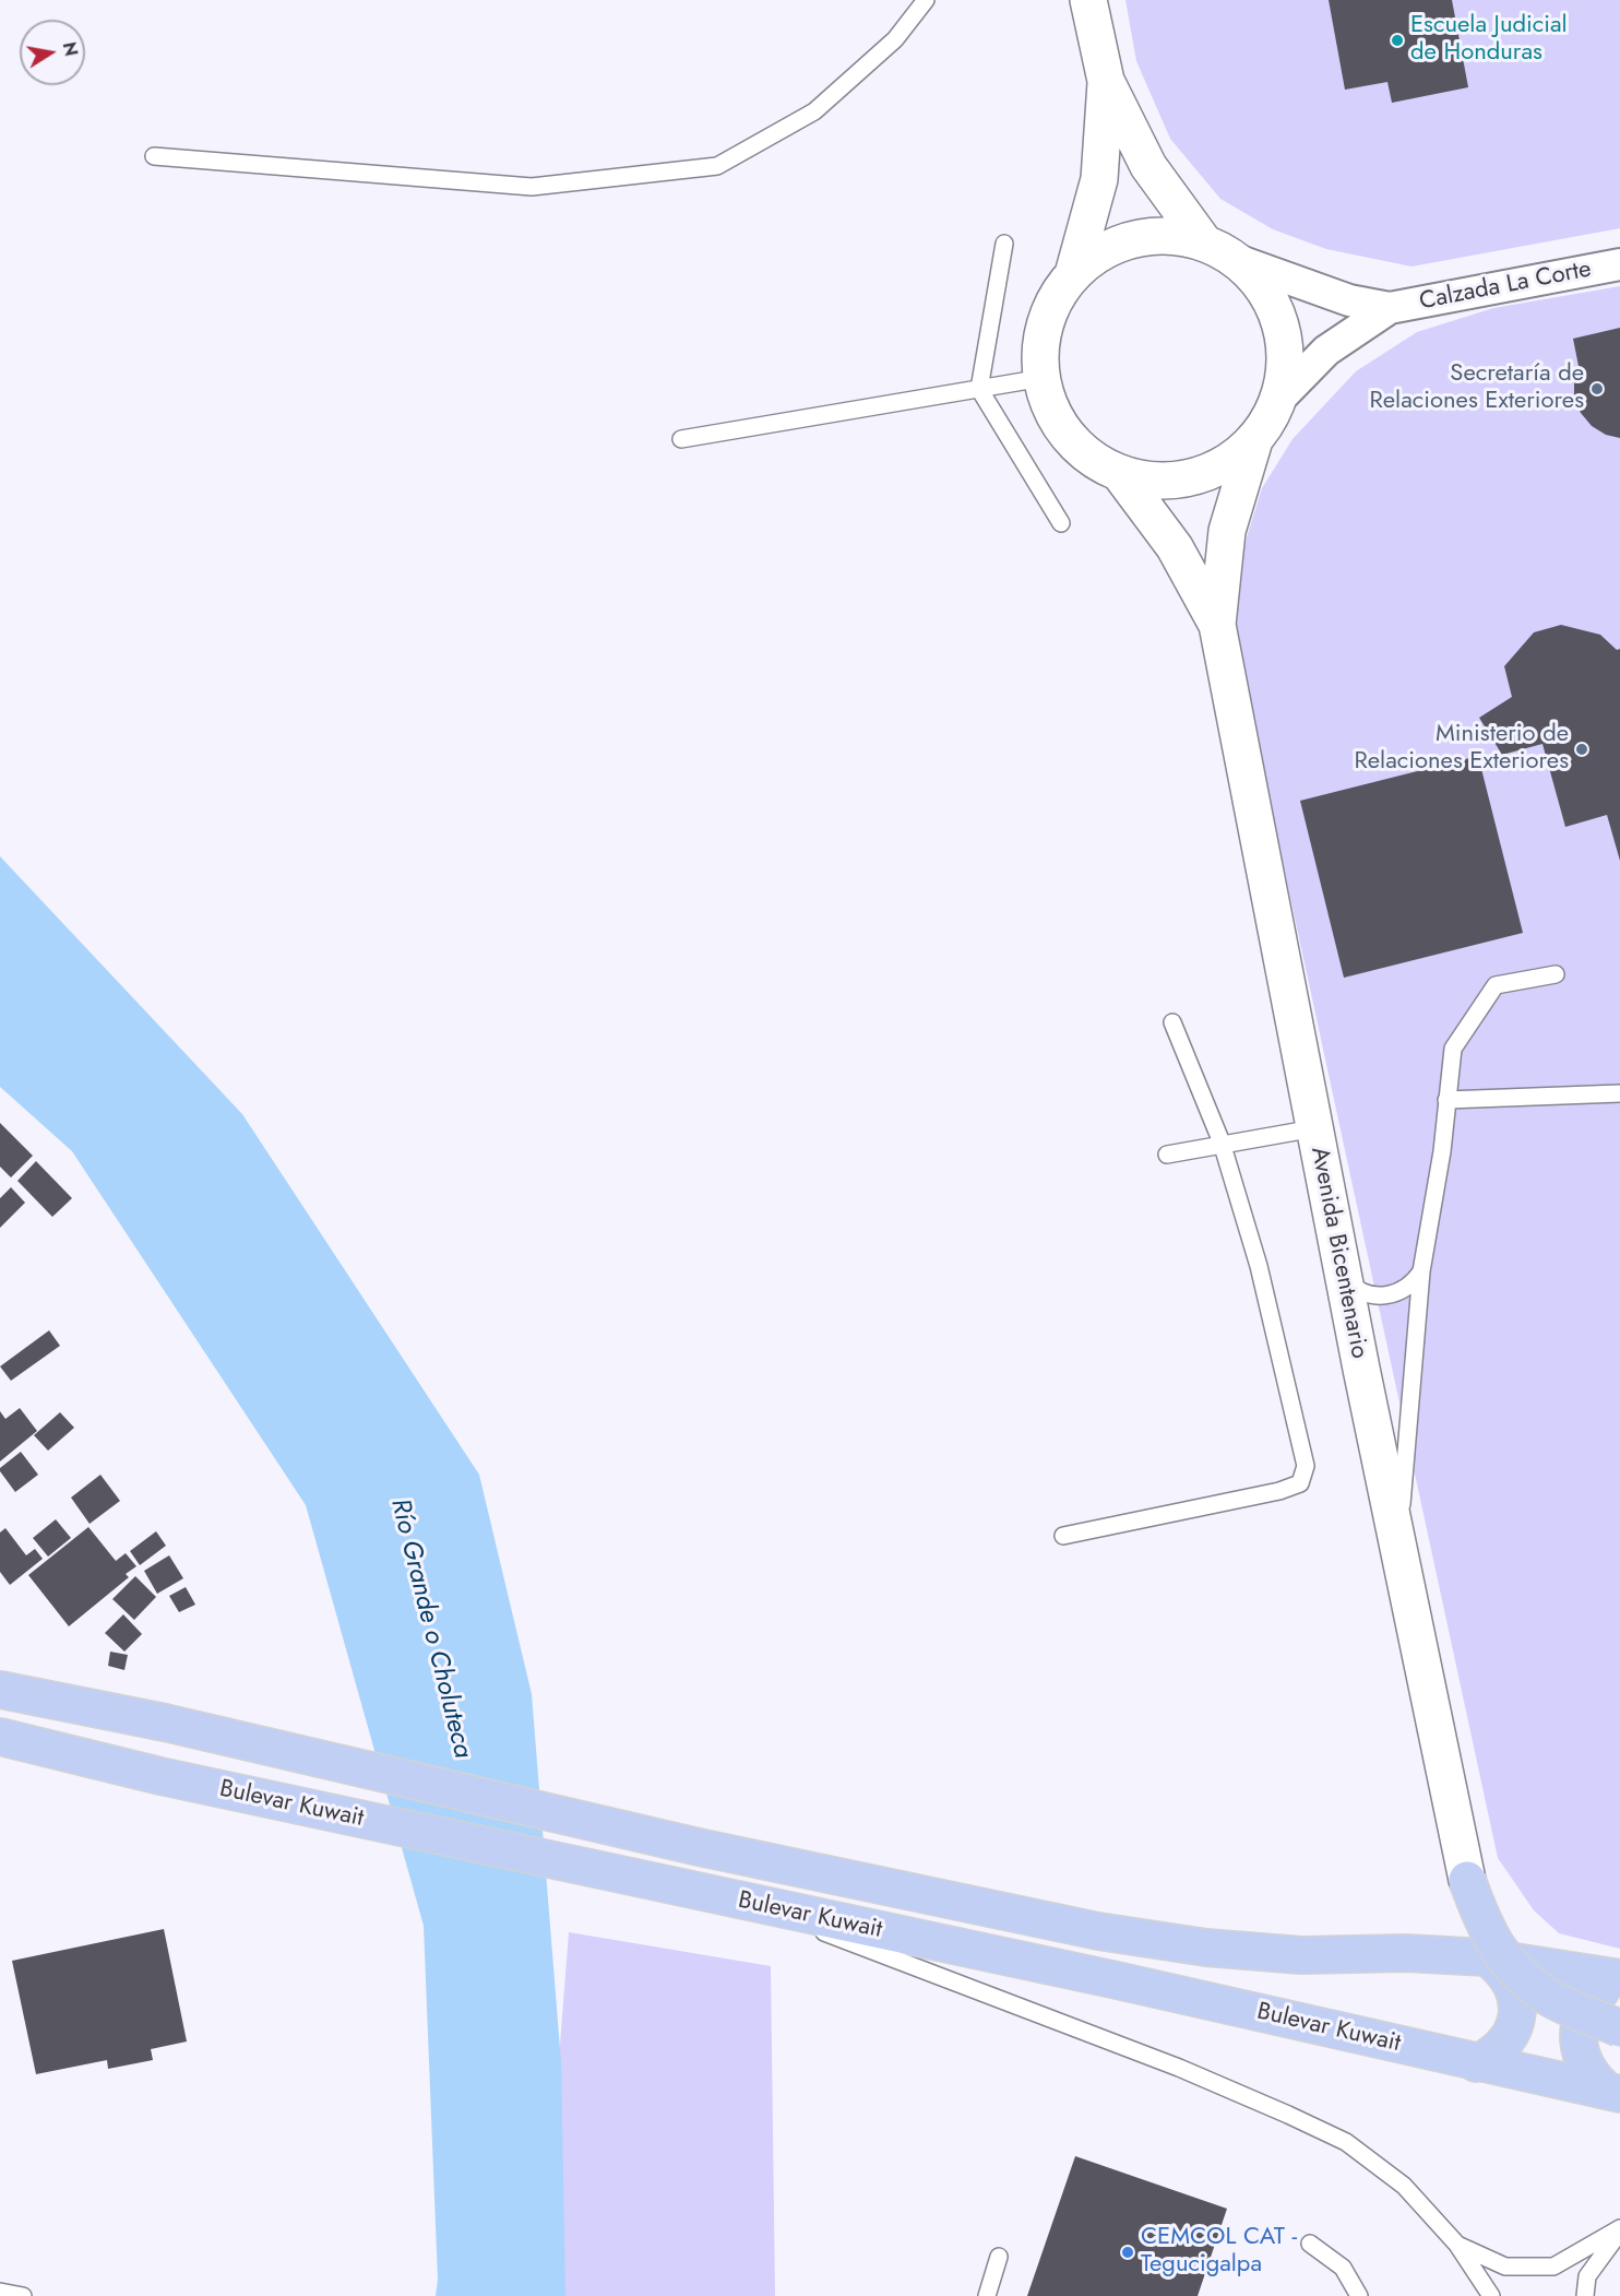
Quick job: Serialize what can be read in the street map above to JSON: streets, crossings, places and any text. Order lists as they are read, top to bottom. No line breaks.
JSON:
{"streets":{"main road":["Bulevar Kuwait"],"street":["Calzada La Corte","Avenida Bicentenario"]},"water":["Río Grande o Choluteca"],"places":["Escuela Judicial de Honduras","Secretaría de Relaciones Exteriores","Ministerio de Relaciones Exteriores","CEMCOL CAT - Tegucigalpa"],"north":"right"}
